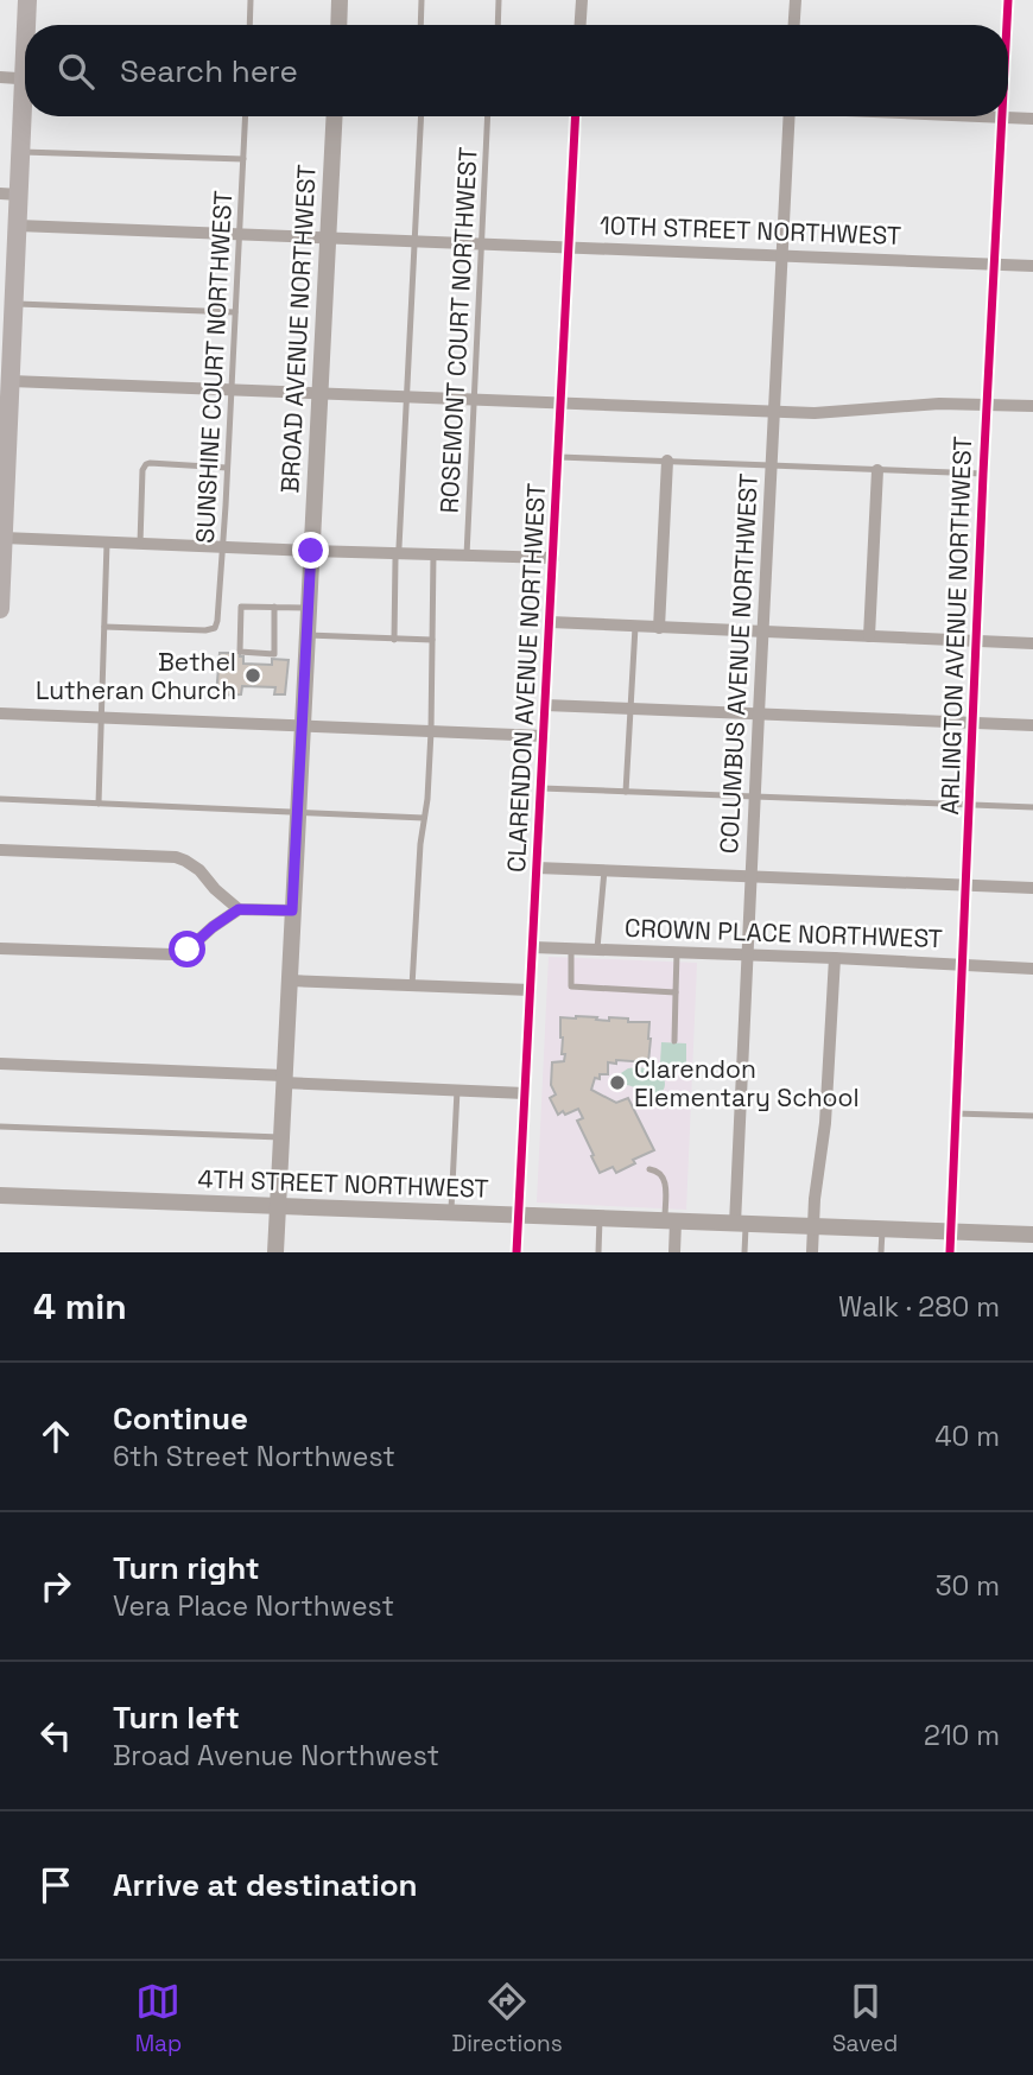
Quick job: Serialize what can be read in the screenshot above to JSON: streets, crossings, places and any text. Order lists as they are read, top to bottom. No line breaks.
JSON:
{"streets":{"street":["10TH STREET NORTHWEST","BROAD AVENUE NORTHWEST","ARLINGTON AVENUE NORTHWEST","COLUMBUS AVENUE NORTHWEST","CLARENDON AVENUE NORTHWEST","CROWN PLACE NORTHWEST","4TH STREET NORTHWEST"],"lane":["ROSEMONT COURT NORTHWEST","SUNSHINE COURT NORTHWEST"]},"crossings":[["10TH STREET NORTHWEST","BROAD AVENUE NORTHWEST"],["10TH STREET NORTHWEST","ROSEMONT COURT NORTHWEST"],["10TH STREET NORTHWEST","SUNSHINE COURT NORTHWEST"],["10TH STREET NORTHWEST","ARLINGTON AVENUE NORTHWEST"],["10TH STREET NORTHWEST","COLUMBUS AVENUE NORTHWEST"],["10TH STREET NORTHWEST","CLARENDON AVENUE NORTHWEST"],["BROAD AVENUE NORTHWEST","4TH STREET NORTHWEST"],["ARLINGTON AVENUE NORTHWEST","CROWN PLACE NORTHWEST"],["ARLINGTON AVENUE NORTHWEST","4TH STREET NORTHWEST"],["COLUMBUS AVENUE NORTHWEST","CROWN PLACE NORTHWEST"],["COLUMBUS AVENUE NORTHWEST","4TH STREET NORTHWEST"],["CLARENDON AVENUE NORTHWEST","CROWN PLACE NORTHWEST"],["CLARENDON AVENUE NORTHWEST","4TH STREET NORTHWEST"]],"places":["Bethel Lutheran Church","Clarendon Elementary School"],"page":{"search":"Search here","heading":["4 min","Walk · 280 m"],"list":[["Continue","6th Street Northwest","40 m"],["Turn right","Vera Place Northwest","30 m"],["Turn left","Broad Avenue Northwest","210 m"],"Arrive at destination"],"nav":["Map","Directions","Saved"]}}
